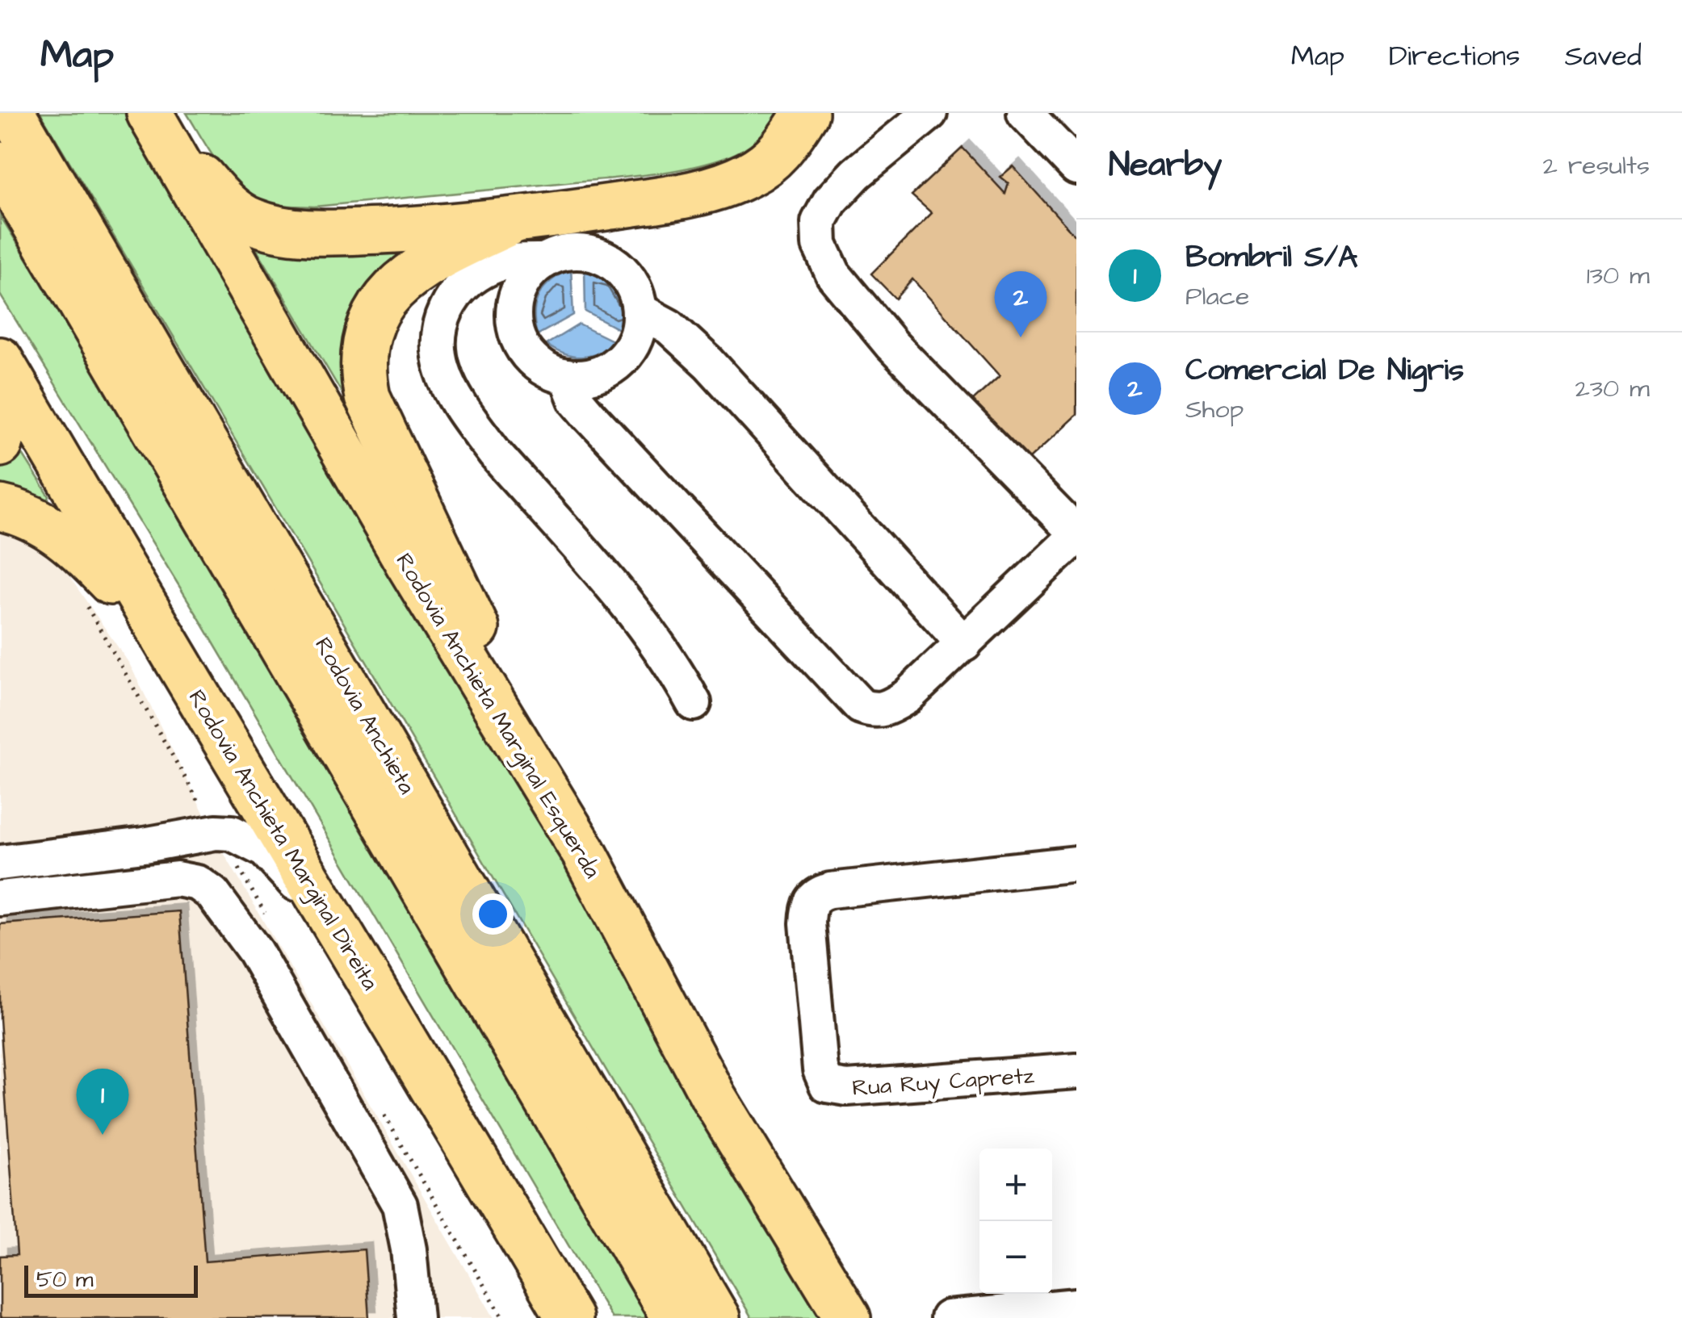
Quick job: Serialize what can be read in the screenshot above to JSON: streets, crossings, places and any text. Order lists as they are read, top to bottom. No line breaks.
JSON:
{"streets":{"highway":["Rodovia Anchieta","Rodovia Anchieta Marginal Esquerda","Rodovia Anchieta Marginal Direita"],"street":["Rua Ruy Capretz"]},"scale_bar":"50 m","page":{"header":"Map","nav":["Map","Directions","Saved"],"heading":["Nearby","2 results"],"list":[{"mark":"1","name":"Bombril S/A","note":"Place","value":"130 m"},{"mark":"2","name":"Comercial De Nigris","note":"Shop","value":"230 m"}],"pins":["2","1"],"map_buttons":["+","−"],"scale":"50 m"}}
